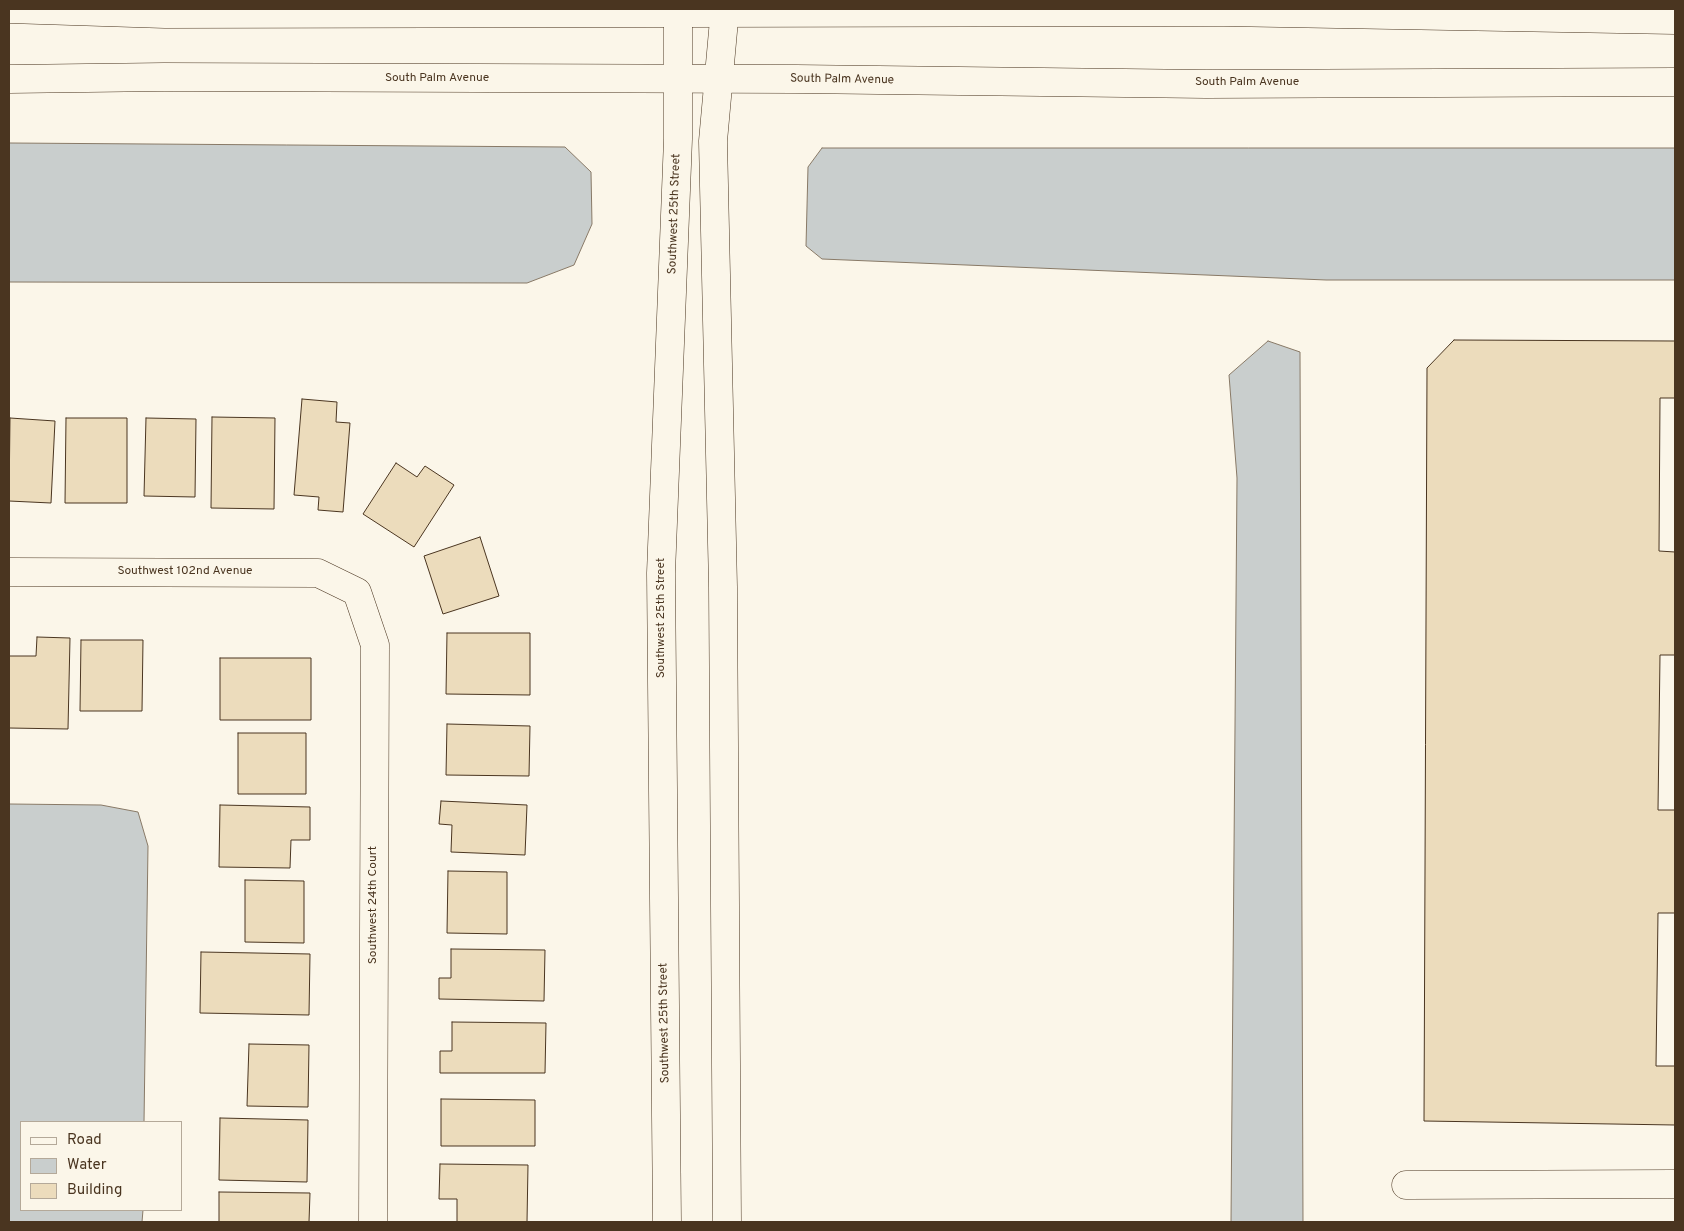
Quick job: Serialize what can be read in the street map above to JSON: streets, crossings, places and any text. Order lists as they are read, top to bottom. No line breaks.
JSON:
{"streets":{"street":["South Palm Avenue","Southwest 25th Street","Southwest 102nd Avenue","Southwest 24th Court"]},"crossings":[["South Palm Avenue","Southwest 25th Street"],["Southwest 102nd Avenue","Southwest 24th Court"]],"legend":["Road","Water","Building"]}
